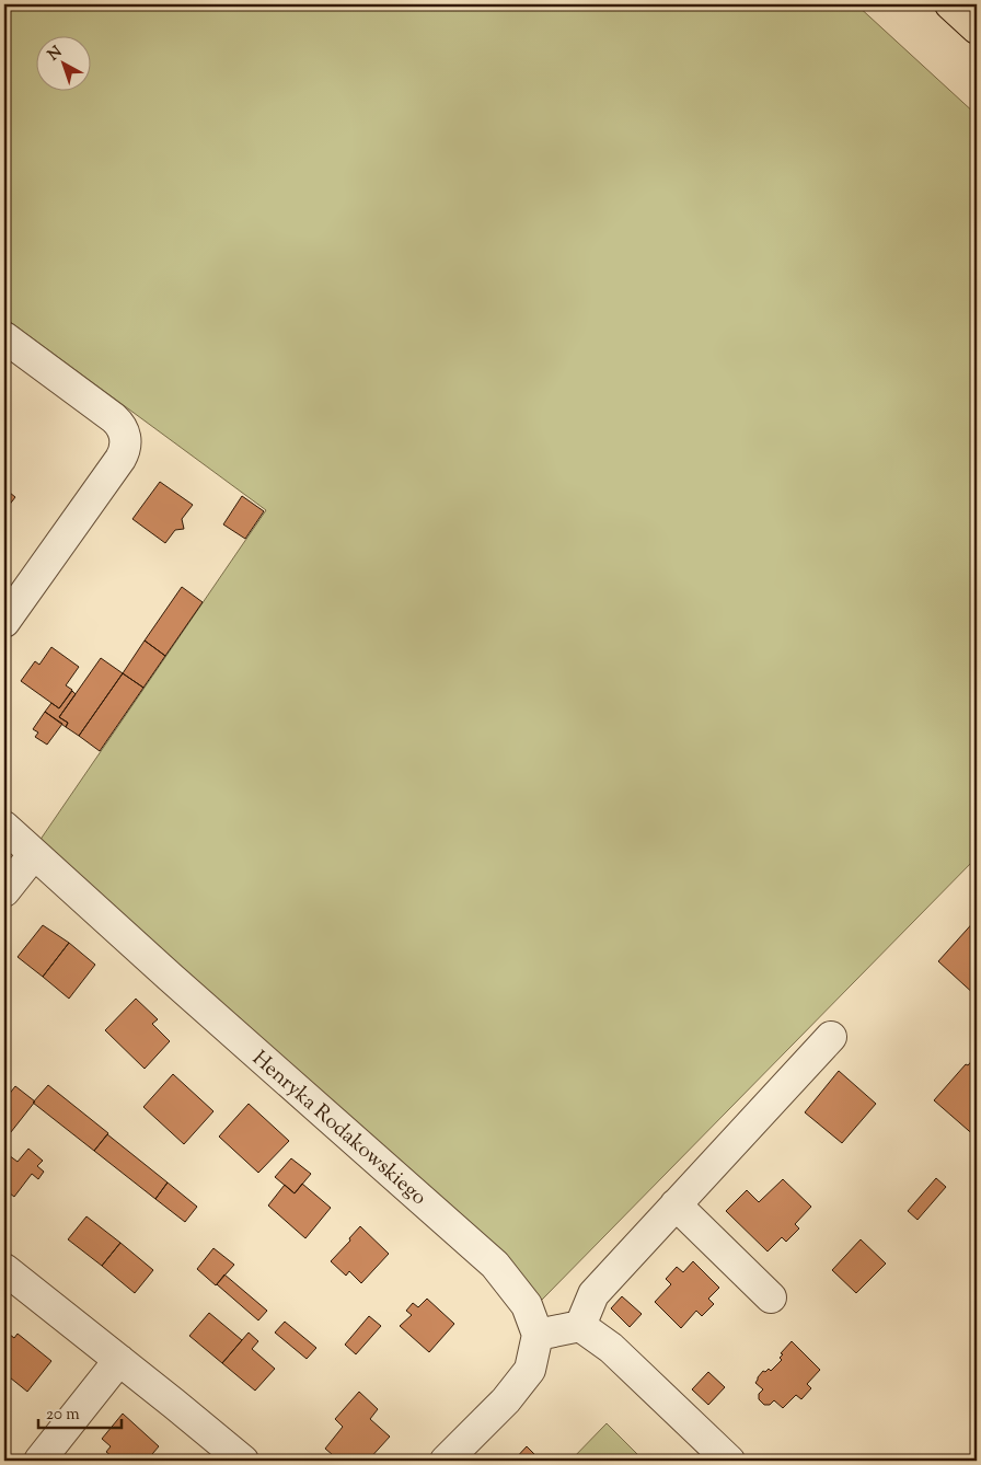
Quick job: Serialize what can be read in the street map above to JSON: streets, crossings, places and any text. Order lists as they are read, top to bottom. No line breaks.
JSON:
{"streets":{"street":["Henryka Rodakowskiego"]},"scale_bar":"20 m","north":"top left"}
